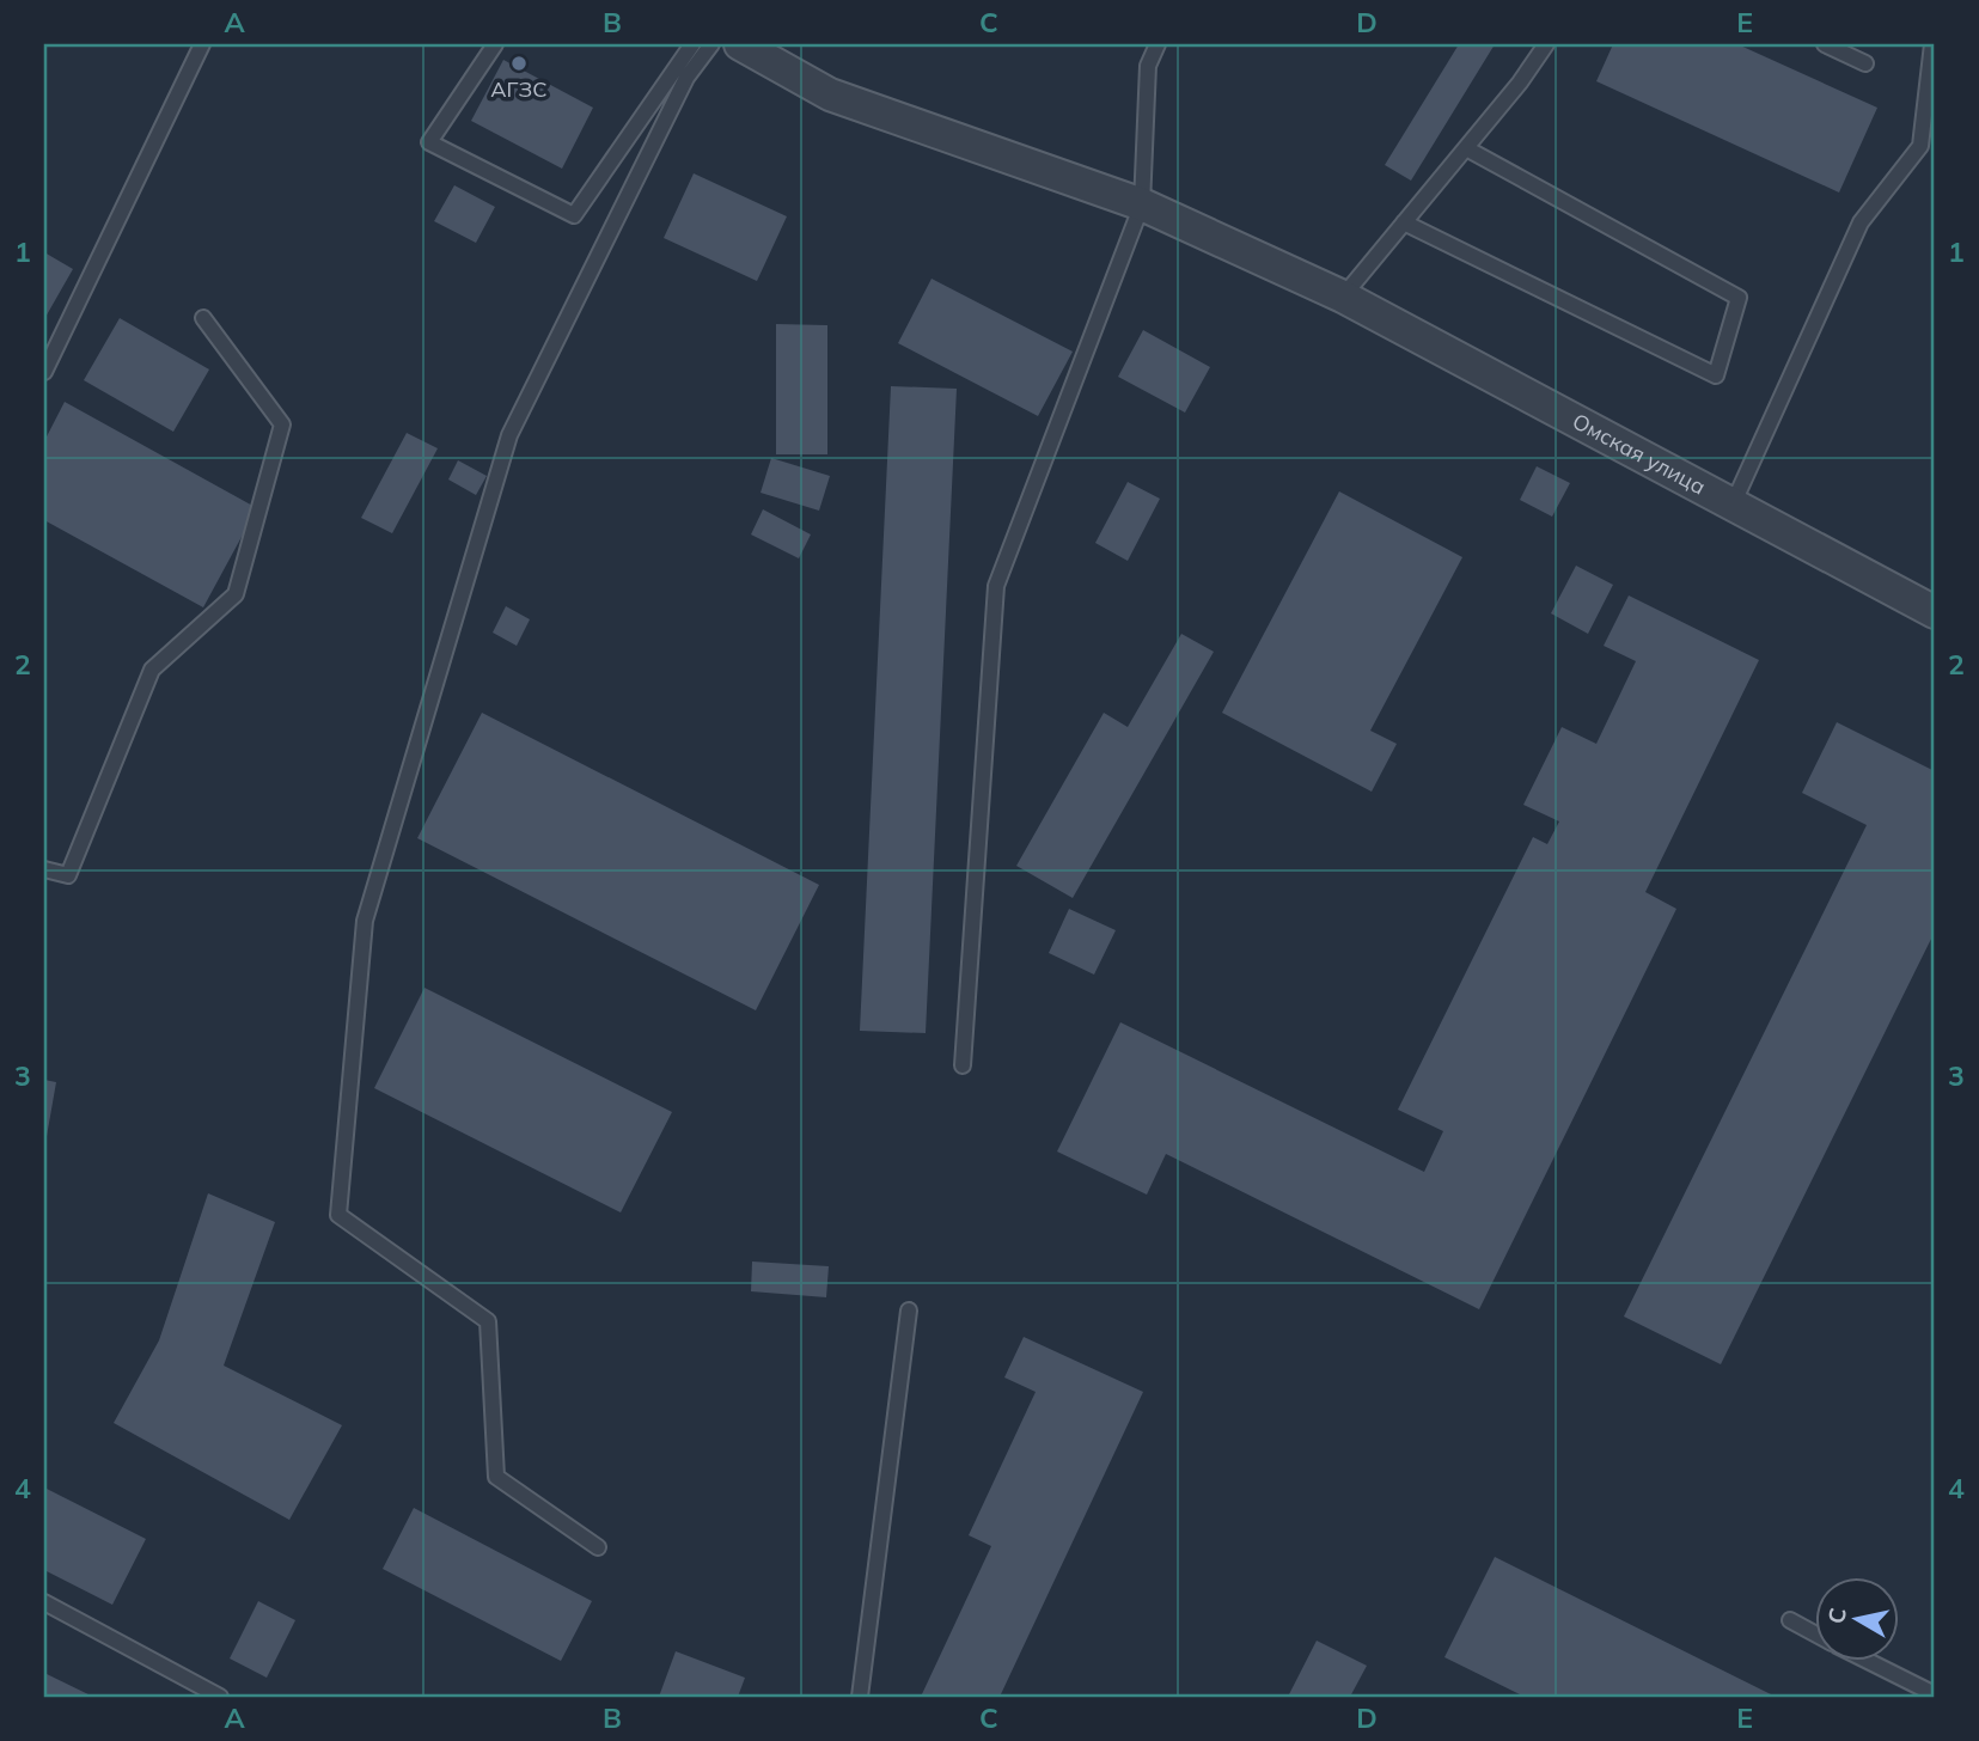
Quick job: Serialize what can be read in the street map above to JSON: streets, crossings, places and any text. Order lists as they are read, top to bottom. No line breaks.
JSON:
{"streets":{"street":["Омская улица"]},"places":["АГЗС"],"north":"left","grid":{"columns":["A","B","C","D","E"],"rows":["1","2","3","4"]}}
